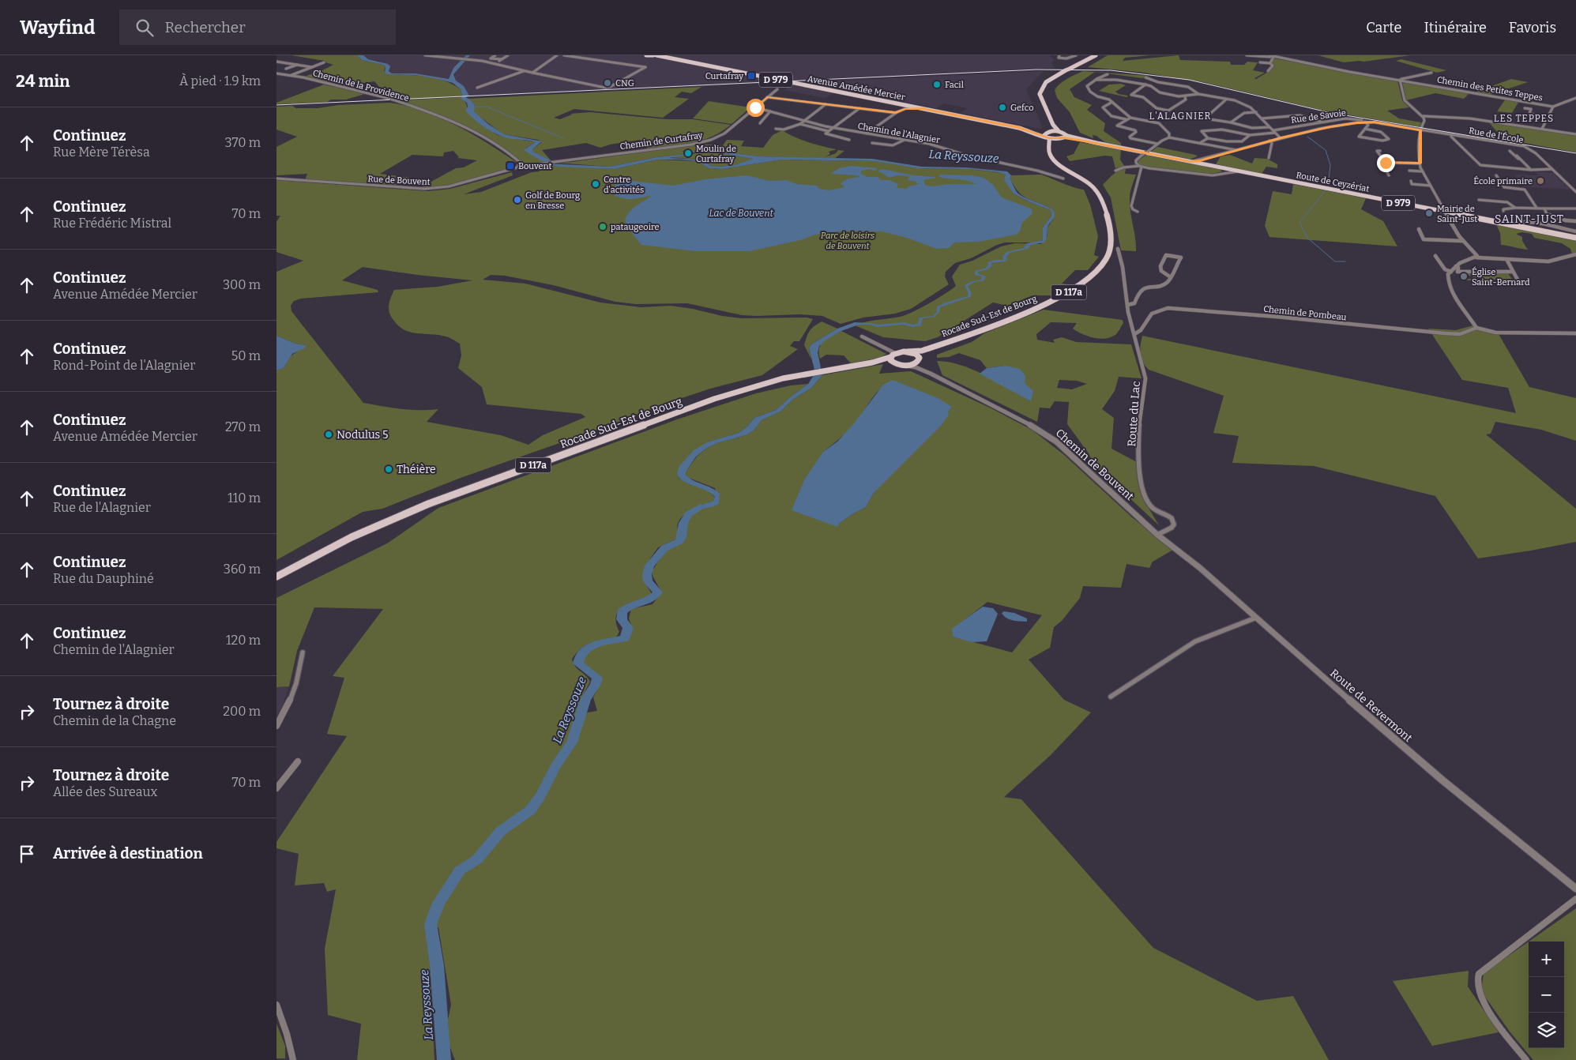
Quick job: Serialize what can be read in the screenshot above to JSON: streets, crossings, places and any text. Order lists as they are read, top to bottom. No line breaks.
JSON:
{"streets":{"main road":["D 979","Avenue Amédée Mercier","Route de Ceyzériat","D 117a","Rocade Sud-Est de Bourg"],"street":["Chemin de la Providence","Chemin des Petites Teppes","Rue de Savoie","Chemin de l'Alagnier","Rue de l'École","Chemin de Curtafray","Rue de Bouvent","Chemin de Pombeau","Route du Lac","Chemin de Bouvent","Route de Revermont"]},"crossings":[["D 979","Route de Ceyzériat"],["Chemin de l'Alagnier","Chemin de Curtafray"],["Chemin de Curtafray","Rue de Bouvent"],["D 117a","Rocade Sud-Est de Bourg"],["Chemin de Pombeau","Route du Lac"],["Rocade Sud-Est de Bourg","Chemin de Bouvent"],["Route du Lac","Chemin de Bouvent"],["Route du Lac","Route de Revermont"],["Chemin de Bouvent","Route de Revermont"]],"districts":["L'ALAGNIER","LES TEPPES","SAINT-JUST"],"water":["La Reyssouze","Lac de Bouvent"],"parks":["Parc de loisirs de Bouvent"],"places":{"transit":["Curtafray","Bouvent"],"other":["CNG","Facil","Gefco","Moulin de Curtafray","École primaire","Centre d'activités","Golf de Bourg en Bresse","Mairie de Saint-Just","pataugeoire","Église Saint-Bernard","Nodulus 5","Théière"]},"page":{"header":"Wayfind","search":"Rechercher","nav":["Carte","Itinéraire","Favoris"],"heading":["24 min","À pied · 1.9 km"],"list":[["Continuez","Rue Mère Térèsa","370 m"],["Continuez","Rue Frédéric Mistral","70 m"],["Continuez","Avenue Amédée Mercier","300 m"],["Continuez","Rond-Point de l'Alagnier","50 m"],["Continuez","Avenue Amédée Mercier","270 m"],["Continuez","Rue de l'Alagnier","110 m"],["Continuez","Rue du Dauphiné","360 m"],["Continuez","Chemin de l'Alagnier","120 m"],["Tournez à droite","Chemin de la Chagne","200 m"],["Tournez à droite","Allée des Sureaux","70 m"],"Arrivée à destination"],"map_buttons":["+","−"]}}
